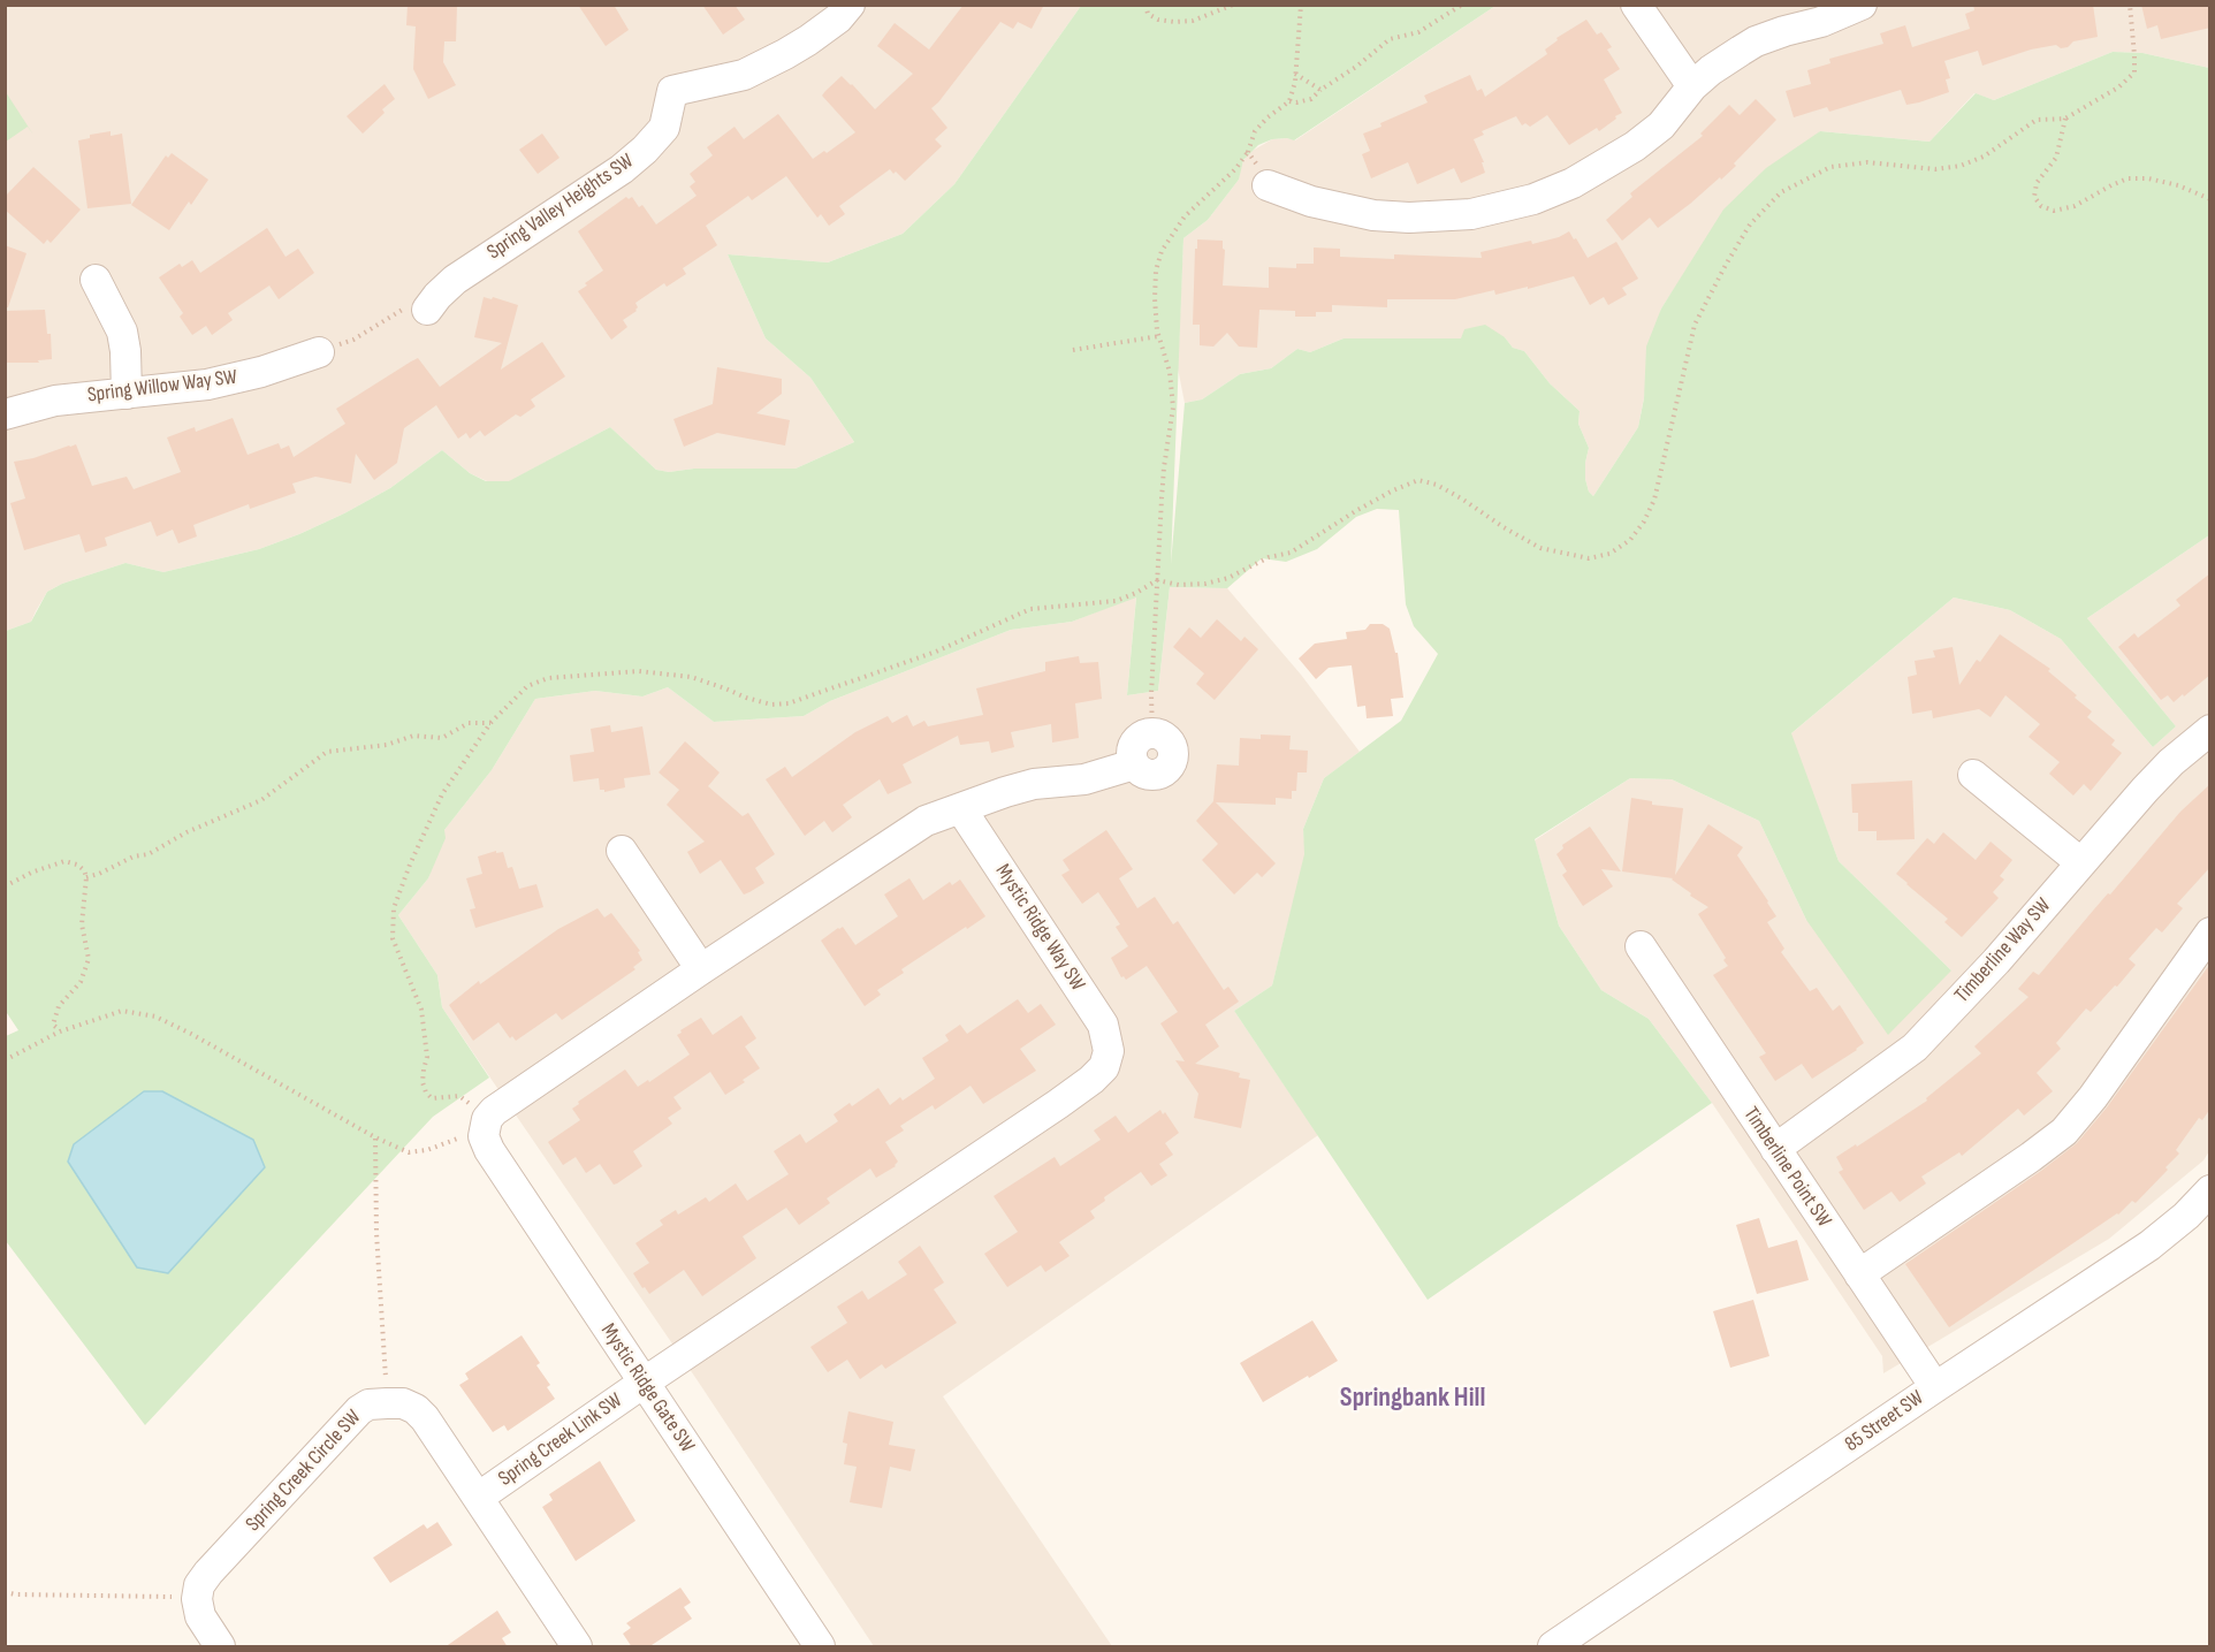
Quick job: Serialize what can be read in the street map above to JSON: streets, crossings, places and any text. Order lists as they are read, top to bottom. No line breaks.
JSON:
{"streets":{"street":["Spring Valley Heights SW","Spring Willow Way SW","Mystic Ridge Way SW","Timberline Way SW","Timberline Point SW","Mystic Ridge Gate SW","85 Street SW","Spring Creek Link SW","Spring Creek Circle SW"]},"crossings":[["Mystic Ridge Way SW","Mystic Ridge Gate SW"],["Mystic Ridge Way SW","Spring Creek Link SW"],["Timberline Way SW","Timberline Point SW"],["Timberline Point SW","85 Street SW"],["Mystic Ridge Gate SW","Spring Creek Link SW"],["Spring Creek Link SW","Spring Creek Circle SW"]],"districts":["Springbank Hill"]}
